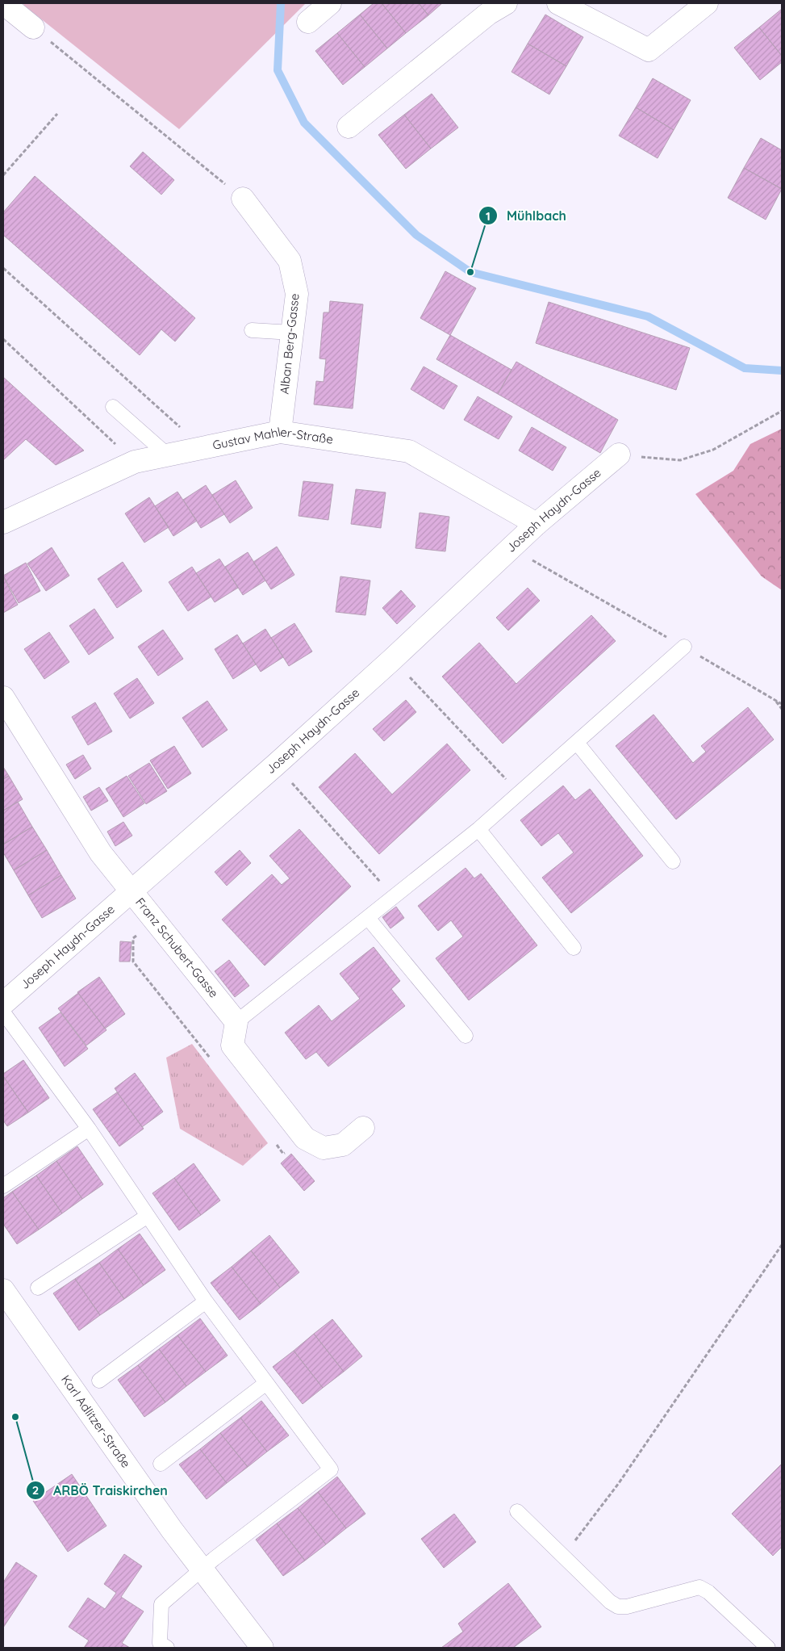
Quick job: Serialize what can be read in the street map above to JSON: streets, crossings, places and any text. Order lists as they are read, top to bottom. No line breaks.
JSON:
{"streets":{"street":["Alban Berg-Gasse","Gustav Mahler-Straße","Joseph Haydn-Gasse","Franz Schubert-Gasse","Karl Adlitzer-Straße"]},"crossings":[["Alban Berg-Gasse","Gustav Mahler-Straße"],["Gustav Mahler-Straße","Joseph Haydn-Gasse"],["Joseph Haydn-Gasse","Franz Schubert-Gasse"]],"places":["Mühlbach","ARBÖ Traiskirchen"]}
